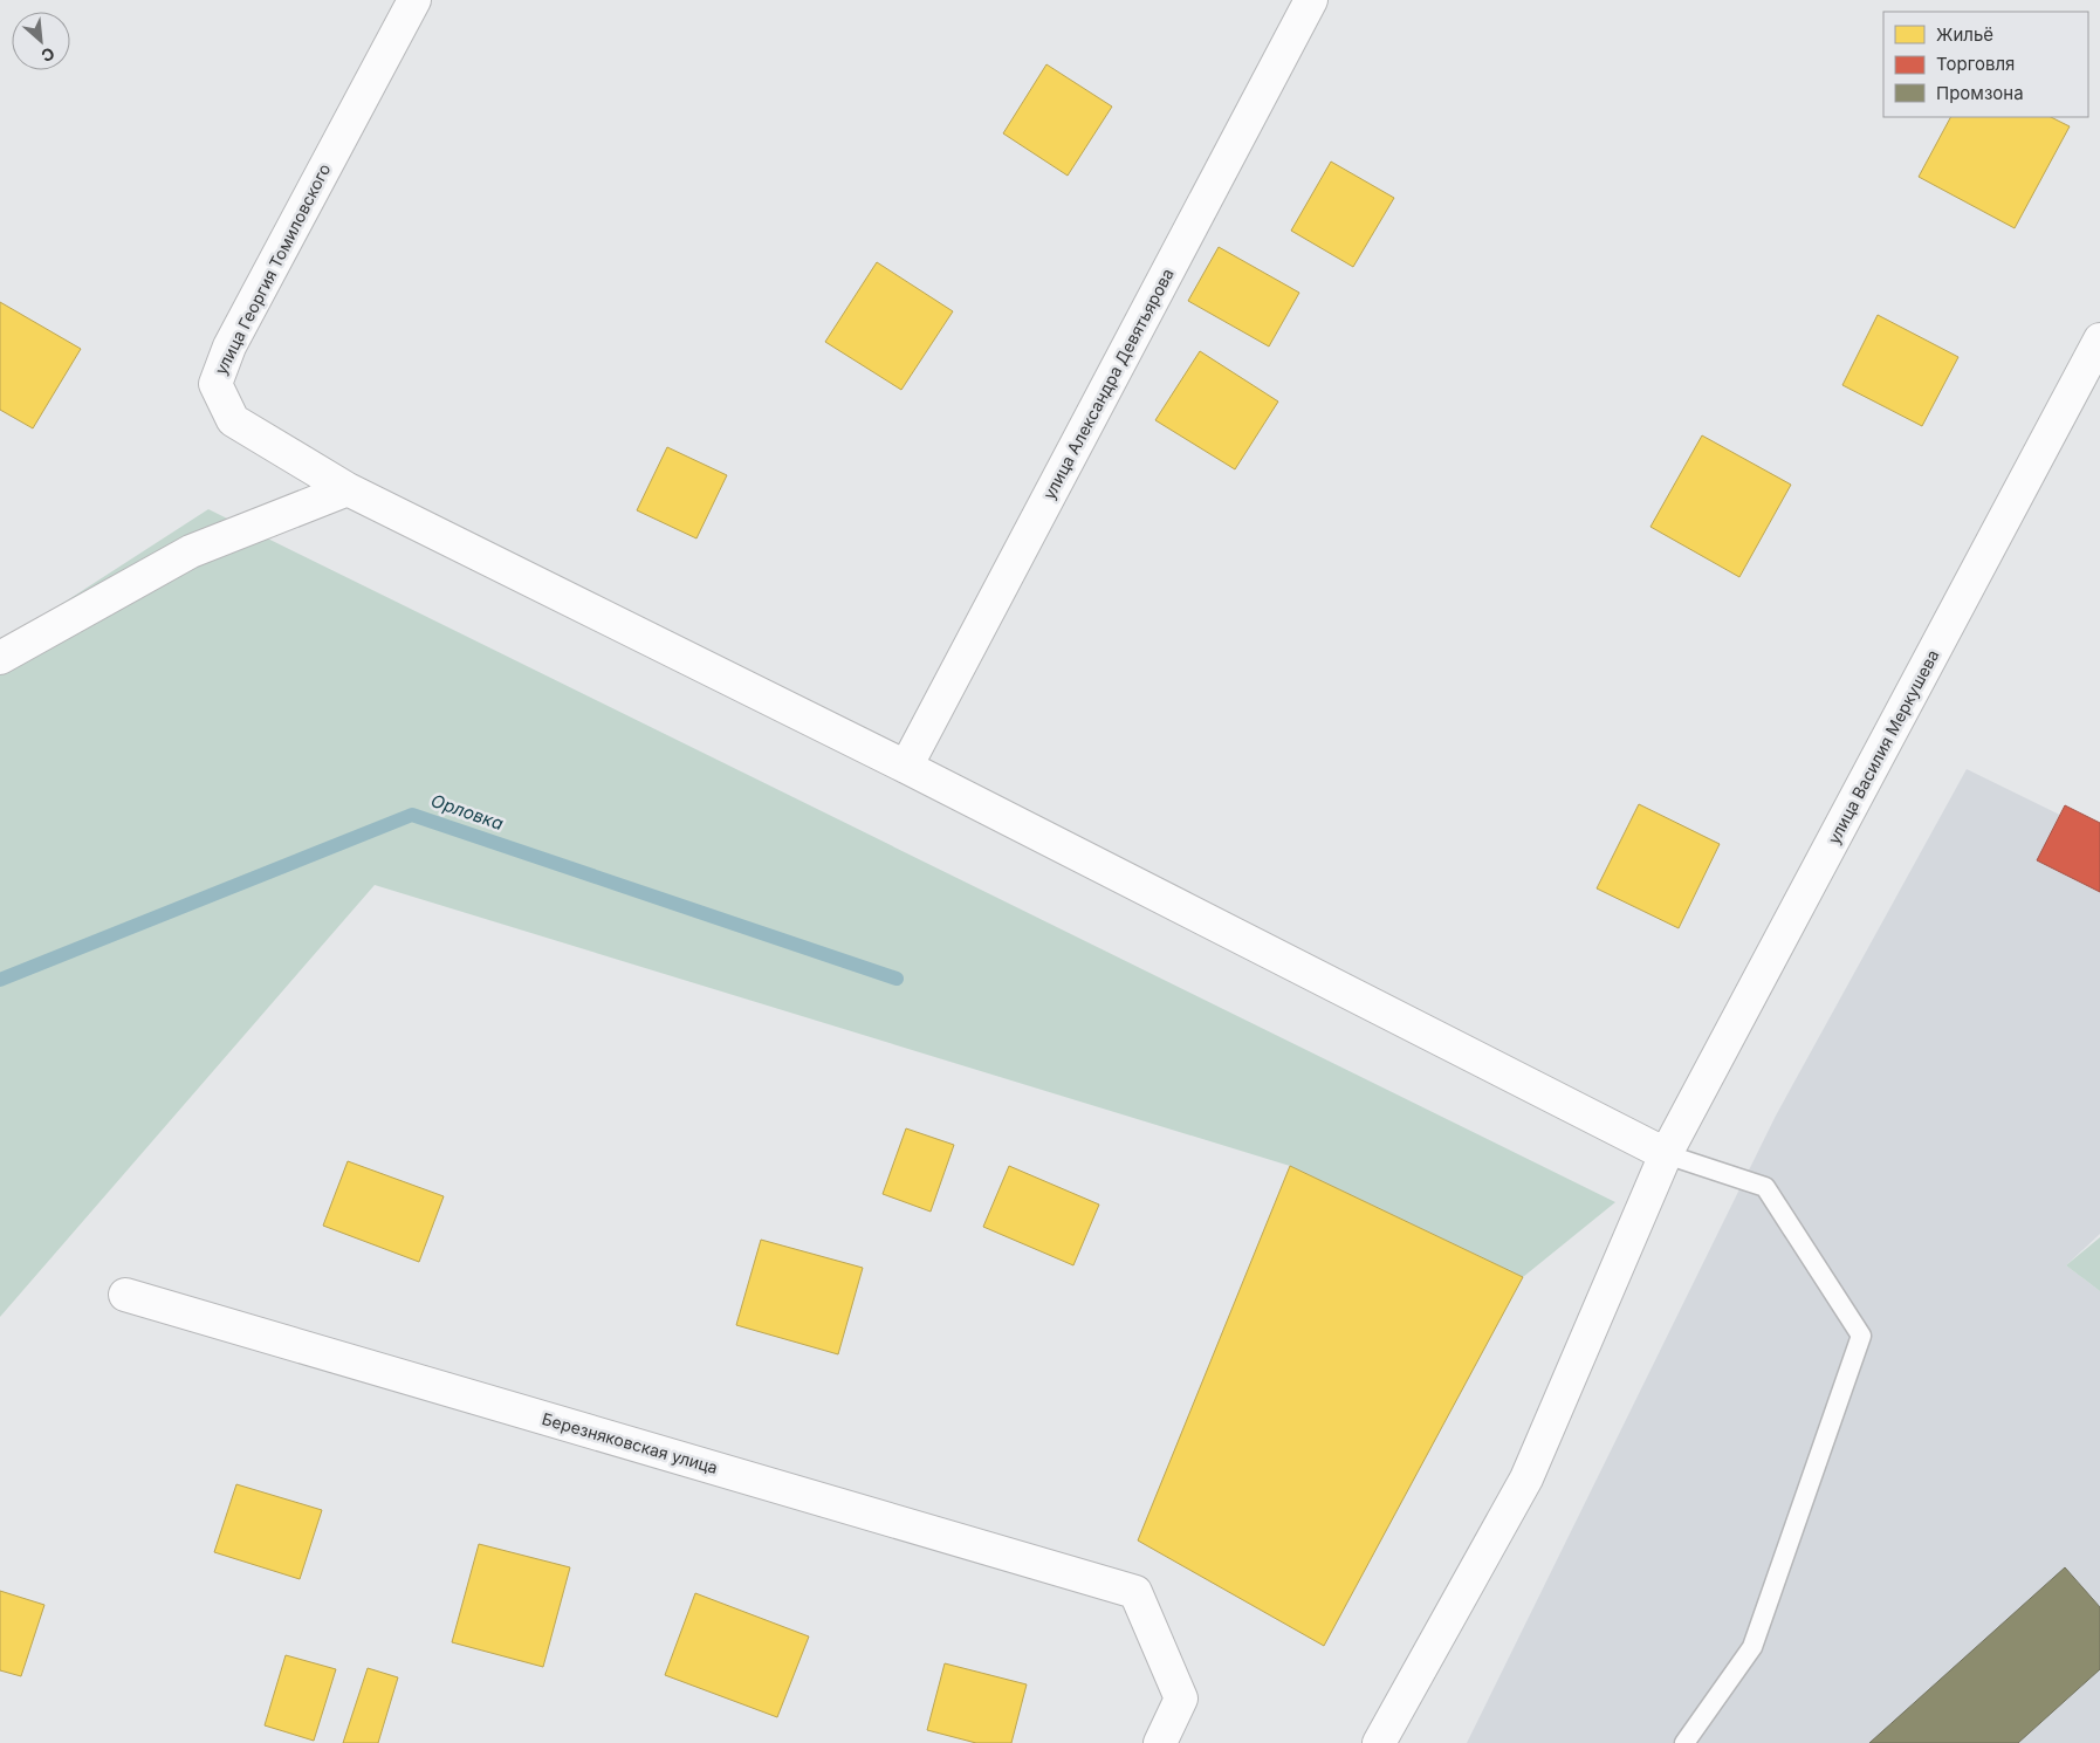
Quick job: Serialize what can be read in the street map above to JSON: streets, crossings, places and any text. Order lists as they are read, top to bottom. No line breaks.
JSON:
{"streets":{"street":["улица Георгия Томиловского","улица Александра Девятьярова","улица Василия Меркушева","Березняковская улица"]},"crossings":[["улица Георгия Томиловского","улица Александра Девятьярова"],["улица Георгия Томиловского","улица Василия Меркушева"]],"water":["Орловка"],"legend":["Жильё","Торговля","Промзона"],"north":"bottom right"}
